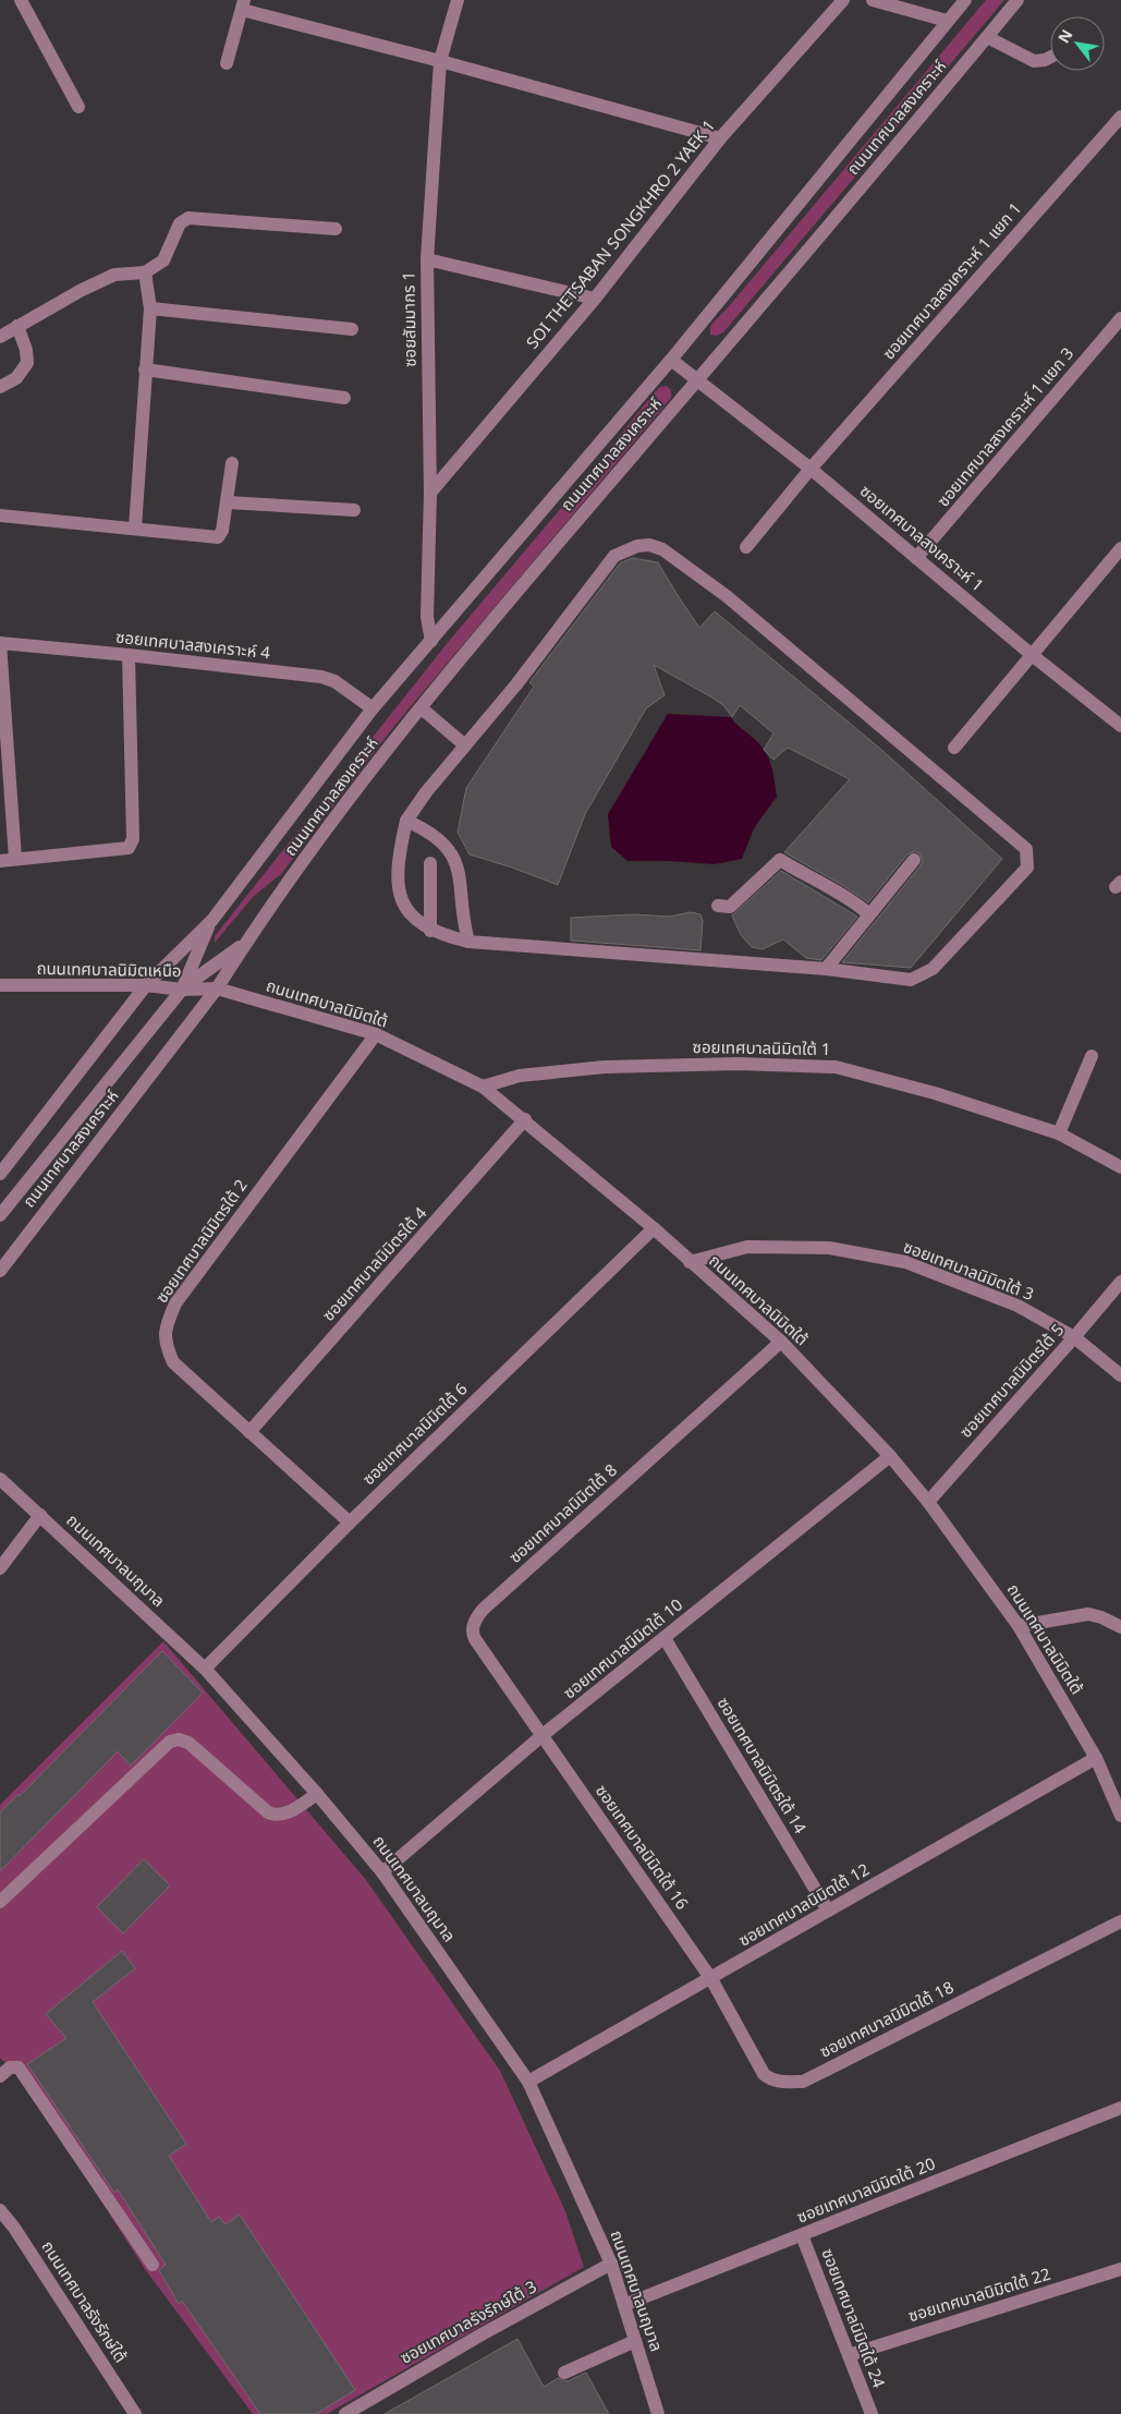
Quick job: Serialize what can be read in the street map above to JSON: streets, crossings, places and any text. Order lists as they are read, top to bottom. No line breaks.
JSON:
{"streets":{"street":["ถนนเทศบาลสงเคราะห์","SOI THETSABAN SONGKHRO 2 YAEK 1","ซอยเทศบาลสงเคราะห์ 1 แยก 1","ซอยสัมมากร 1","ซอยเทศบาลสงเคราะห์ 1 แยก 3","ซอยเทศบาลสงเคราะห์ 1","ซอยเทศบาลสงเคราะห์ 4","ถนนเทศบาลนิมิตเหนือ","ถนนเทศบาลนิมิตใต้","ซอยเทศบาลนิมิตใต้ 1","ซอยเทศบาลนิมิตรใต้ 2","ซอยเทศบาลนิมิตรใต้ 4","ซอยเทศบาลนิมิตใต้ 3","ซอยเทศบาลนิมิตรใต้ 5","ซอยเทศบาลนิมิตใต้ 6","ซอยเทศบาลนิมิตใต้ 8","ถนนเทศบาลนฤมาล","ซอยเทศบาลนิมิตใต้ 10","ซอยเทศบาลนิมิตรใต้ 14","ซอยเทศบาลนิมิตใต้ 16","ซอยเทศบาลนิมิตใต้ 12","ซอยเทศบาลนิมิตใต้ 18","ซอยเทศบาลนิมิตใต้ 20","ซอยเทศบาลนิมิตใต้ 22","ถนนเทศบาลรังรักษ์ใต้","ซอยเทศบาลนิมิตใต้ 24","ซอยเทศบาลรังรักษ์ใต้ 3"]},"crossings":[["ถนนเทศบาลสงเคราะห์","ซอยสัมมากร 1"],["ถนนเทศบาลสงเคราะห์","ซอยเทศบาลสงเคราะห์ 1"],["ถนนเทศบาลสงเคราะห์","ซอยเทศบาลสงเคราะห์ 4"],["ถนนเทศบาลสงเคราะห์","ถนนเทศบาลนิมิตเหนือ"],["ถนนเทศบาลสงเคราะห์","ถนนเทศบาลนิมิตใต้"],["SOI THETSABAN SONGKHRO 2 YAEK 1","ซอยสัมมากร 1"],["ซอยเทศบาลสงเคราะห์ 1 แยก 1","ซอยเทศบาลสงเคราะห์ 1"],["ซอยเทศบาลสงเคราะห์ 1 แยก 3","ซอยเทศบาลสงเคราะห์ 1"],["ถนนเทศบาลนิมิตเหนือ","ถนนเทศบาลนิมิตใต้"],["ถนนเทศบาลนิมิตใต้","ซอยเทศบาลนิมิตใต้ 1"],["ถนนเทศบาลนิมิตใต้","ซอยเทศบาลนิมิตรใต้ 2"],["ถนนเทศบาลนิมิตใต้","ซอยเทศบาลนิมิตรใต้ 4"],["ถนนเทศบาลนิมิตใต้","ซอยเทศบาลนิมิตใต้ 3"],["ถนนเทศบาลนิมิตใต้","ซอยเทศบาลนิมิตรใต้ 5"],["ถนนเทศบาลนิมิตใต้","ซอยเทศบาลนิมิตใต้ 6"],["ถนนเทศบาลนิมิตใต้","ซอยเทศบาลนิมิตใต้ 8"],["ถนนเทศบาลนิมิตใต้","ซอยเทศบาลนิมิตใต้ 10"],["ถนนเทศบาลนิมิตใต้","ซอยเทศบาลนิมิตใต้ 12"],["ซอยเทศบาลนิมิตรใต้ 2","ซอยเทศบาลนิมิตรใต้ 4"],["ซอยเทศบาลนิมิตรใต้ 2","ซอยเทศบาลนิมิตใต้ 6"],["ซอยเทศบาลนิมิตใต้ 3","ซอยเทศบาลนิมิตรใต้ 5"],["ซอยเทศบาลนิมิตใต้ 6","ถนนเทศบาลนฤมาล"],["ซอยเทศบาลนิมิตใต้ 8","ซอยเทศบาลนิมิตใต้ 10"],["ซอยเทศบาลนิมิตใต้ 8","ซอยเทศบาลนิมิตใต้ 16"],["ถนนเทศบาลนฤมาล","ซอยเทศบาลนิมิตใต้ 10"],["ถนนเทศบาลนฤมาล","ซอยเทศบาลนิมิตใต้ 12"],["ถนนเทศบาลนฤมาล","ซอยเทศบาลนิมิตใต้ 20"],["ถนนเทศบาลนฤมาล","ซอยเทศบาลรังรักษ์ใต้ 3"],["ซอยเทศบาลนิมิตใต้ 10","ซอยเทศบาลนิมิตรใต้ 14"],["ซอยเทศบาลนิมิตใต้ 10","ซอยเทศบาลนิมิตใต้ 16"],["ซอยเทศบาลนิมิตรใต้ 14","ซอยเทศบาลนิมิตใต้ 12"],["ซอยเทศบาลนิมิตใต้ 16","ซอยเทศบาลนิมิตใต้ 12"],["ซอยเทศบาลนิมิตใต้ 16","ซอยเทศบาลนิมิตใต้ 18"],["ซอยเทศบาลนิมิตใต้ 12","ซอยเทศบาลนิมิตใต้ 18"],["ซอยเทศบาลนิมิตใต้ 20","ซอยเทศบาลนิมิตใต้ 24"],["ซอยเทศบาลนิมิตใต้ 22","ซอยเทศบาลนิมิตใต้ 24"]],"north":"top left"}
